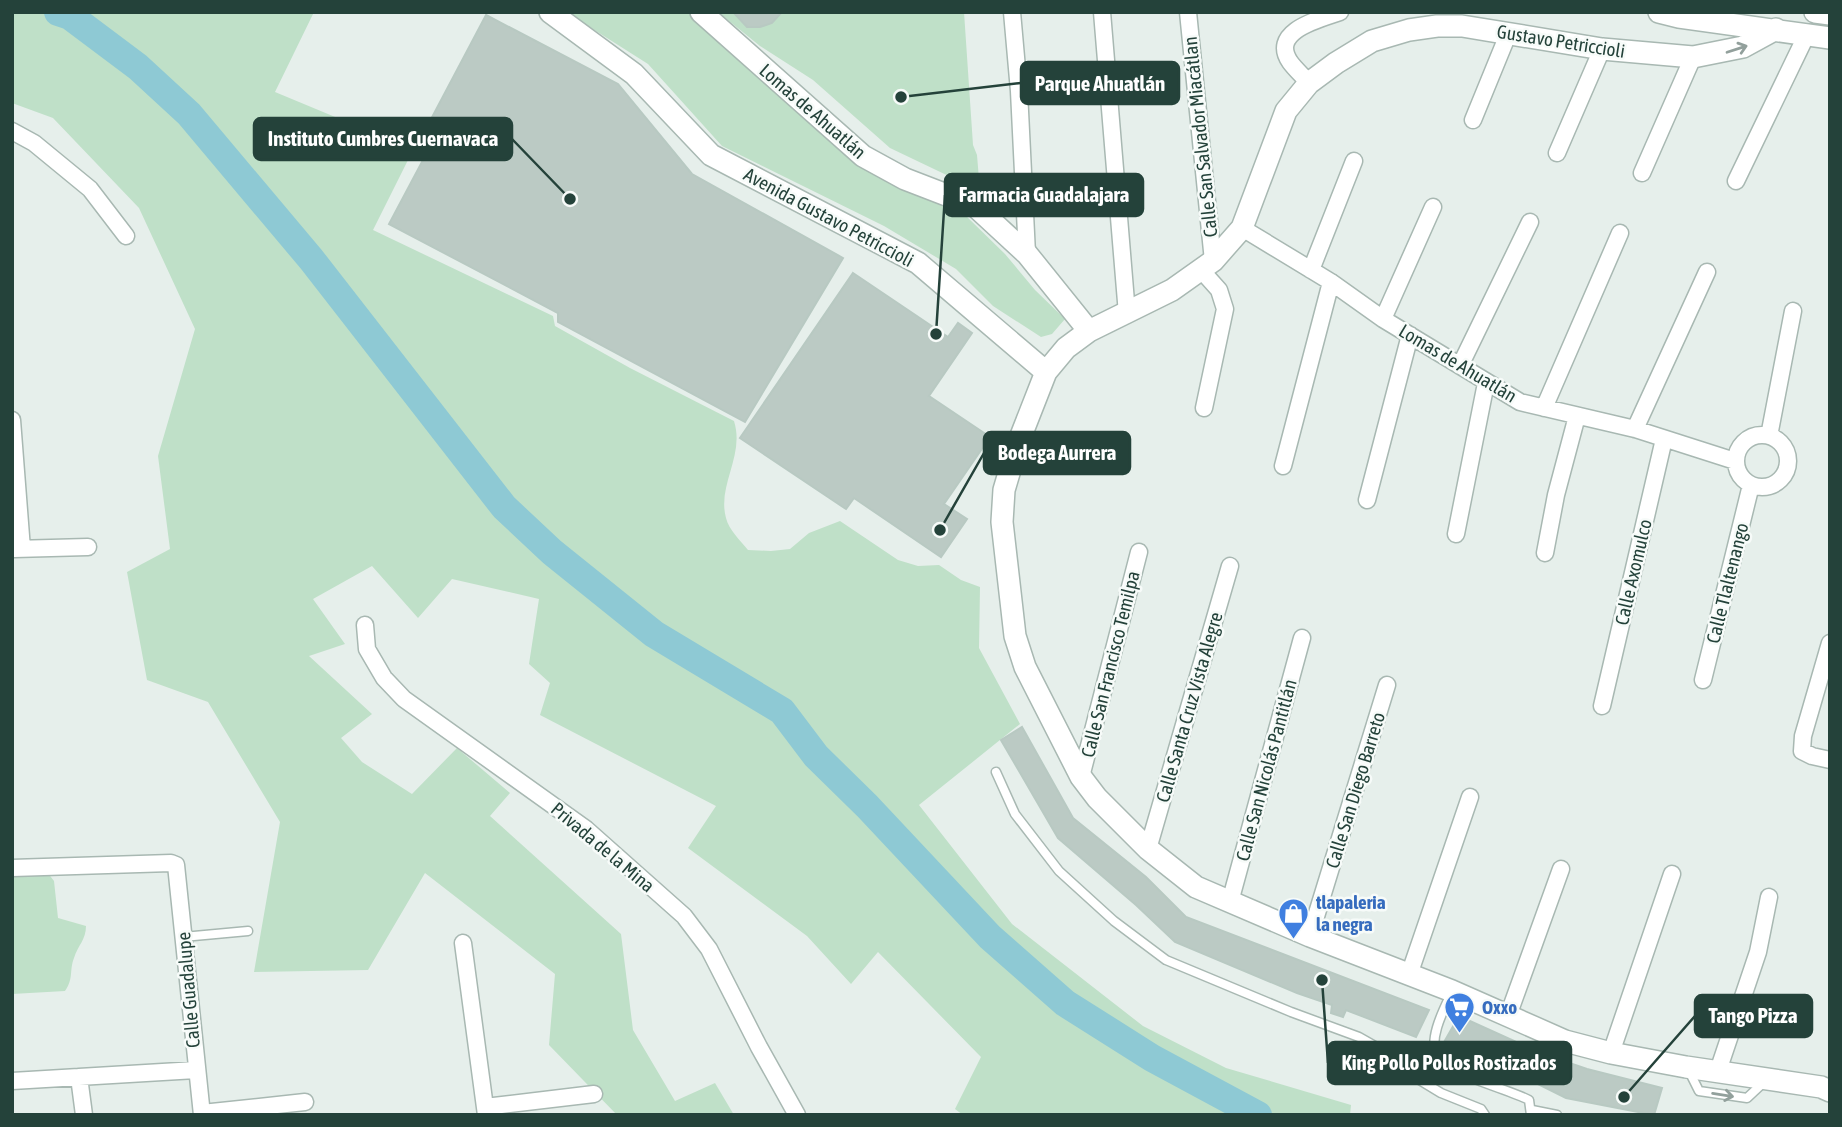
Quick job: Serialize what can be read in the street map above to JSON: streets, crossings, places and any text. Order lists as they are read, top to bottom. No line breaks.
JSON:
{"streets":{"street":["Gustavo Petriccioli","Lomas de Ahuatlán","Calle San Salvador Miacátlan","Avenida Gustavo Petriccioli","Calle Axomulco","Calle Tlaltenango","Calle San Francisco Temilpa","Calle Santa Cruz Vista Alegre","Calle San Nicolás Pantitlán","Calle San Diego Barreto","Privada de la Mina","Calle Guadalupe"]},"crossings":[["Gustavo Petriccioli","Lomas de Ahuatlán"],["Gustavo Petriccioli","Calle San Salvador Miacátlan"],["Gustavo Petriccioli","Avenida Gustavo Petriccioli"],["Lomas de Ahuatlán","Calle Axomulco"],["Lomas de Ahuatlán","Calle Tlaltenango"]],"places":{"other":["Parque Ahuatlán","Instituto Cumbres Cuernavaca","Farmacia Guadalajara","Bodega Aurrera","King Pollo Pollos Rostizados","Tango Pizza"],"shop":["tlapaleria la negra"],"supermarket":["Oxxo"]}}
